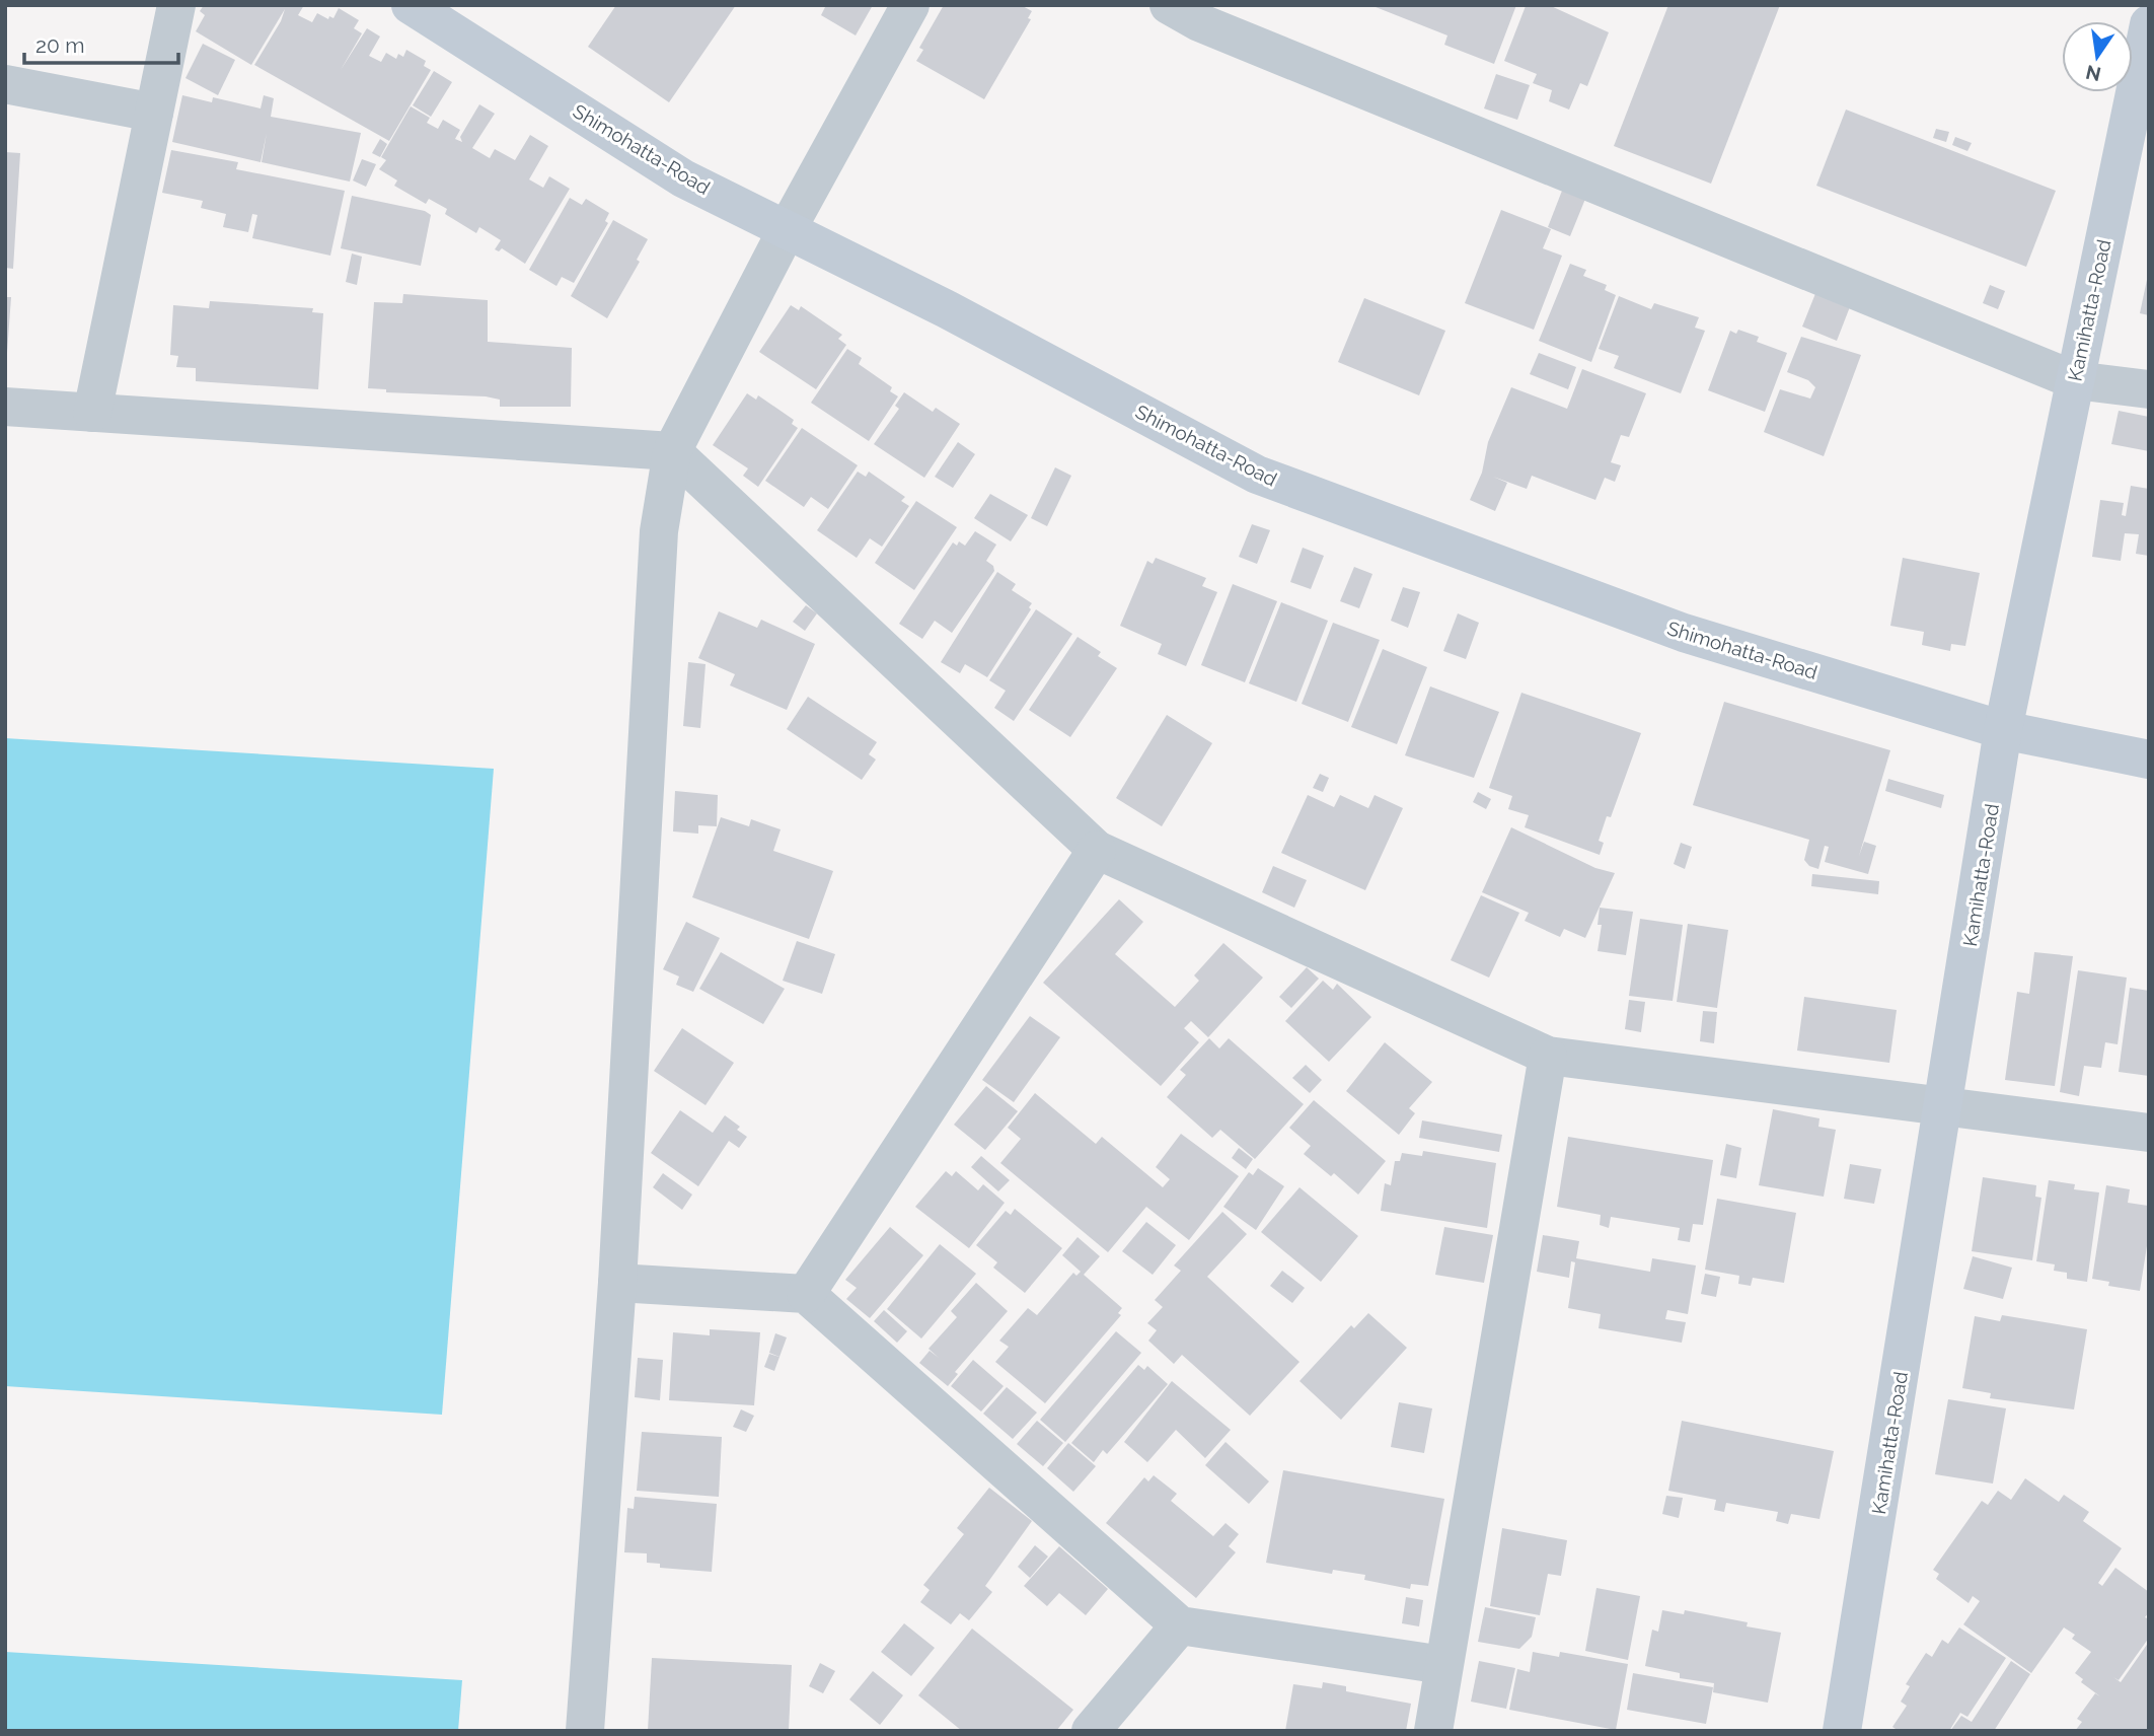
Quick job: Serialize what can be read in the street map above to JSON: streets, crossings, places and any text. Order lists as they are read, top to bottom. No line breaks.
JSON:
{"streets":{"street":["Shimohatta-Road","Kamihatta-Road"]},"crossings":[["Shimohatta-Road","Kamihatta-Road"]],"scale_bar":"20 m","north":"bottom"}
